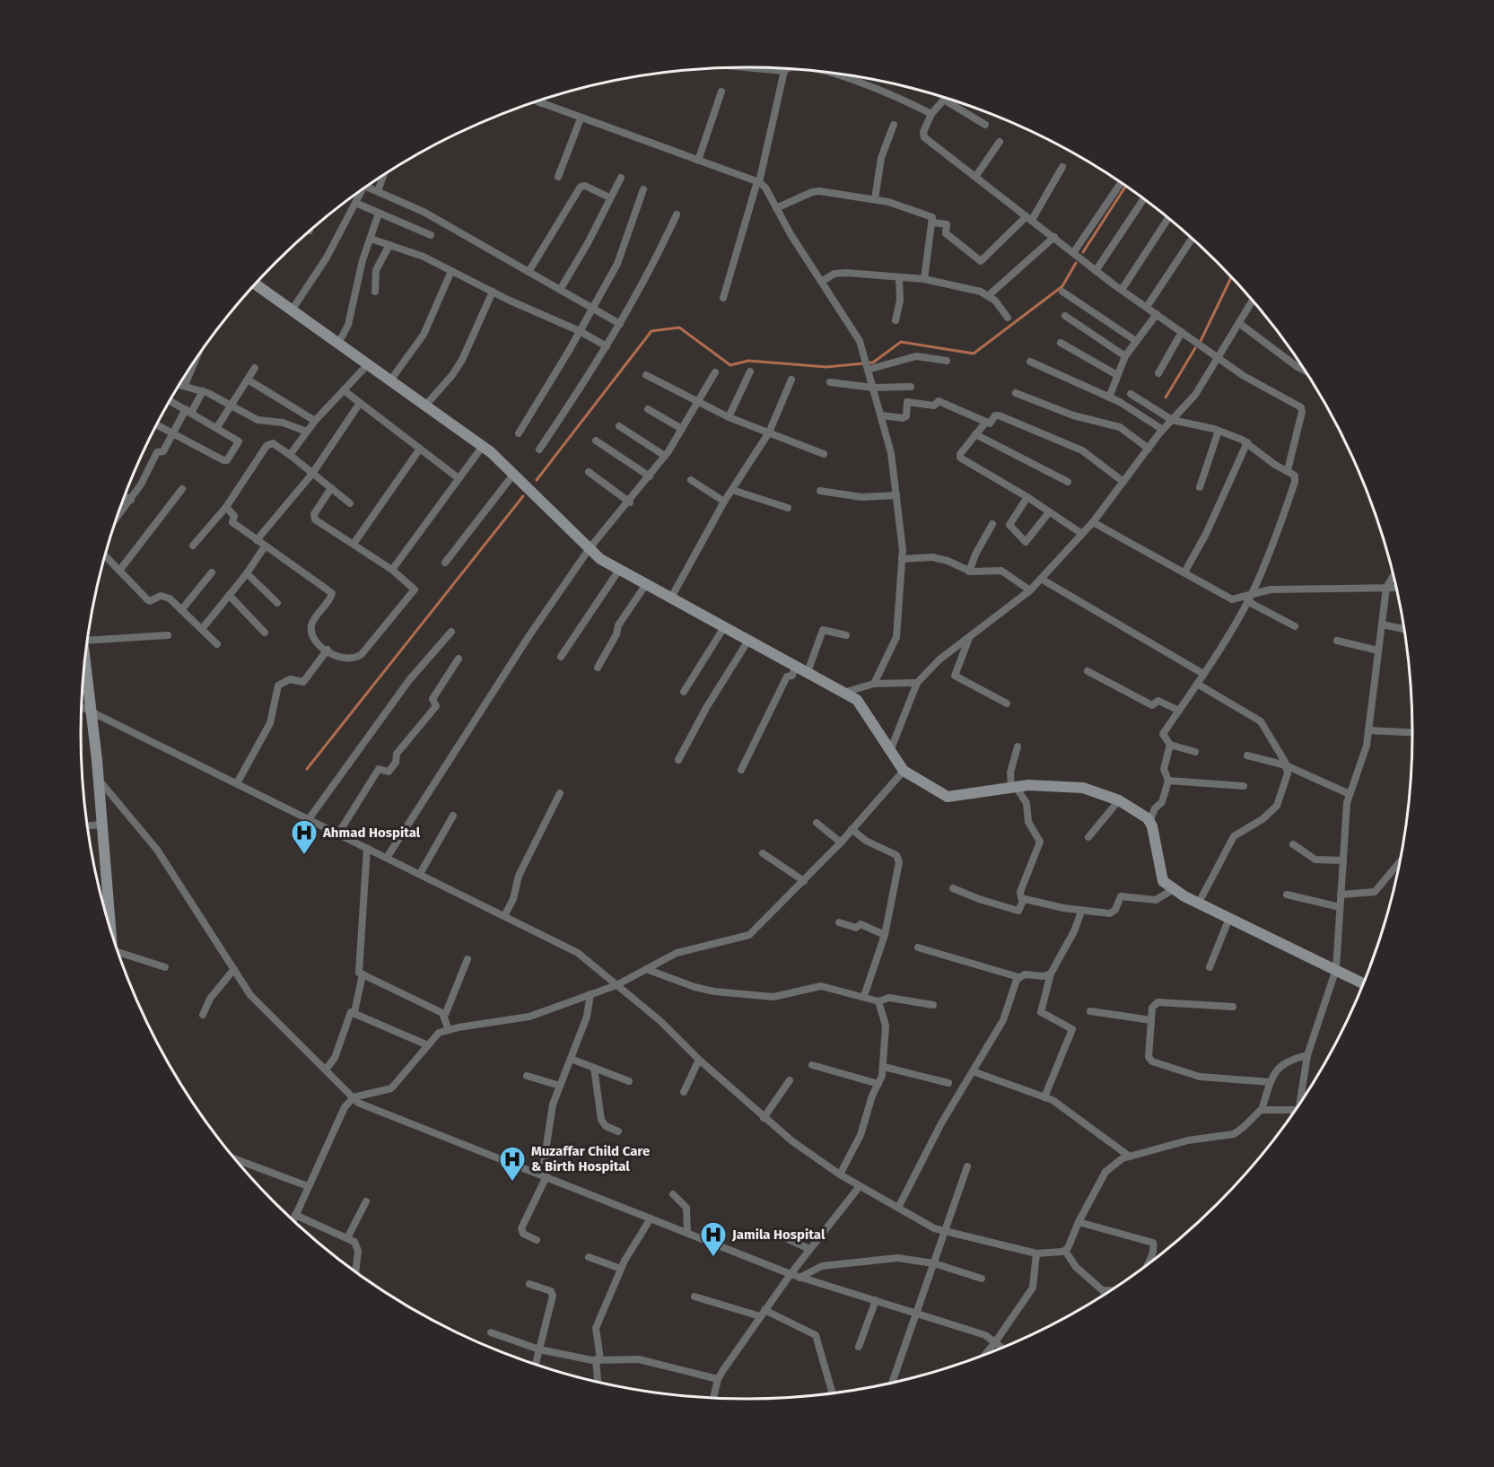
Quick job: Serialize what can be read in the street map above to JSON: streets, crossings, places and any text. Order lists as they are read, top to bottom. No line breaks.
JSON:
{"places":{"hospital":["Ahmad Hospital","Muzaffar Child Care & Birth Hospital","Jamila Hospital"]}}
